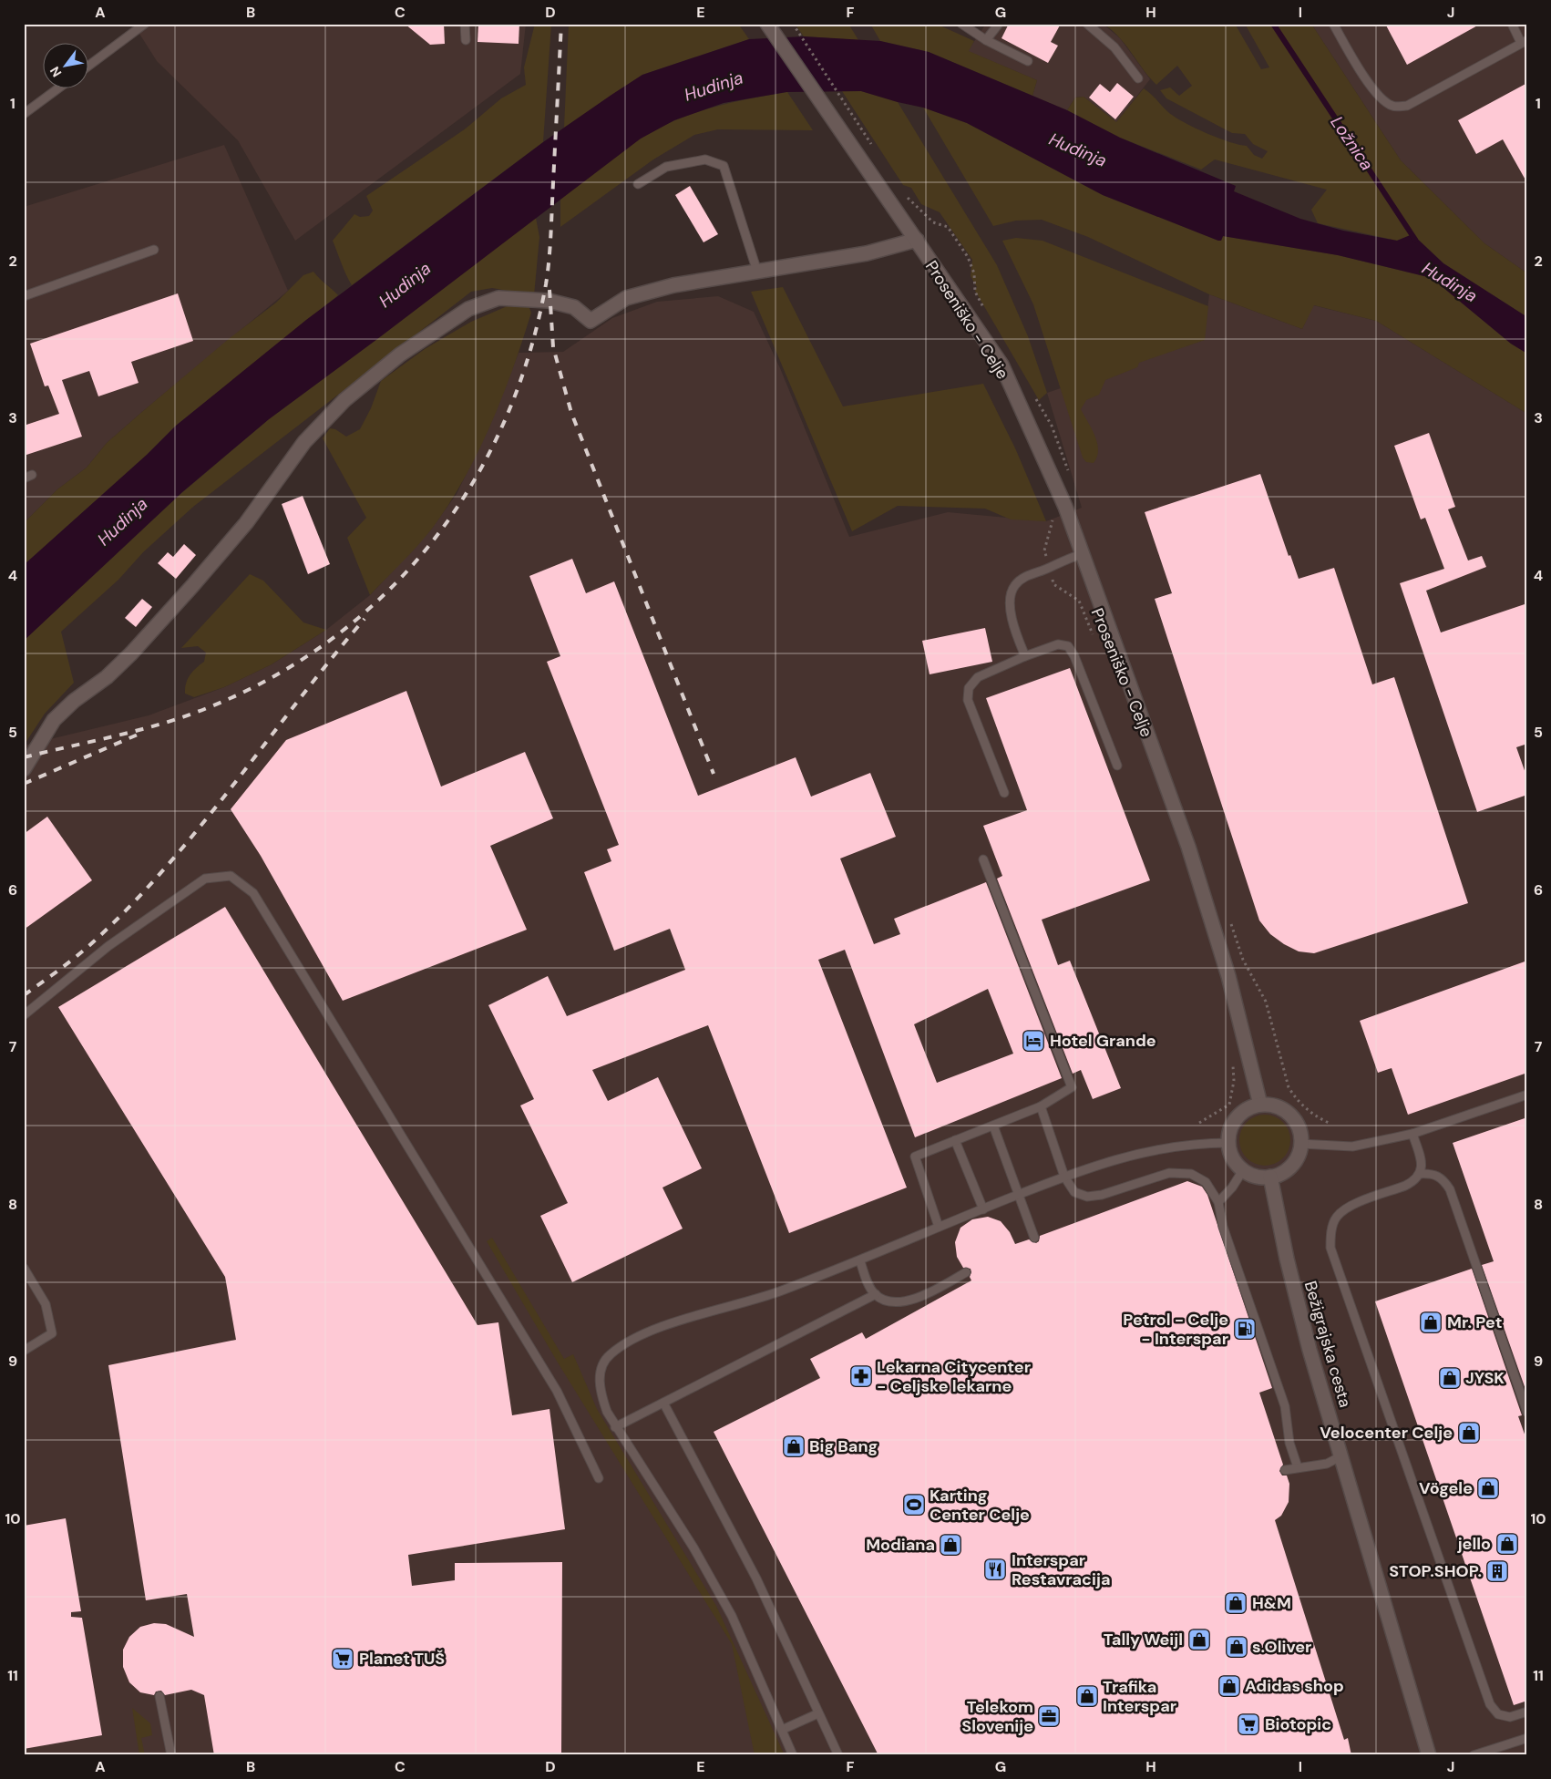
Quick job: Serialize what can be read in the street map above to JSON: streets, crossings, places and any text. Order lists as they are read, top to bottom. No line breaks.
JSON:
{"streets":{"street":["Bežigrajska cesta"],"path":["Proseniško - Celje"]},"water":["Hudinja","Ložnica"],"places":{"hotel":["Hotel Grande"],"shop":["Mr. Pet","JYSK","Velocenter Celje","Big Bang","Vögele","jello","Modiana","H&M","Tally Weijl","s.Oliver","Adidas shop","Trafika Interspar"],"fuel station":["Petrol - Celje - Interspar"],"pharmacy":["Lekarna Citycenter - Celjske lekarne"],"sports":["Karting Center Celje"],"restaurant":["Interspar Restavracija"],"building":["STOP.SHOP."],"supermarket":["Planet TUŠ","Biotopic"],"office":["Telekom Slovenije"]},"north":"bottom left","grid":{"columns":["A","B","C","D","E","F","G","H","I","J"],"rows":["1","2","3","4","5","6","7","8","9","10","11"]}}
